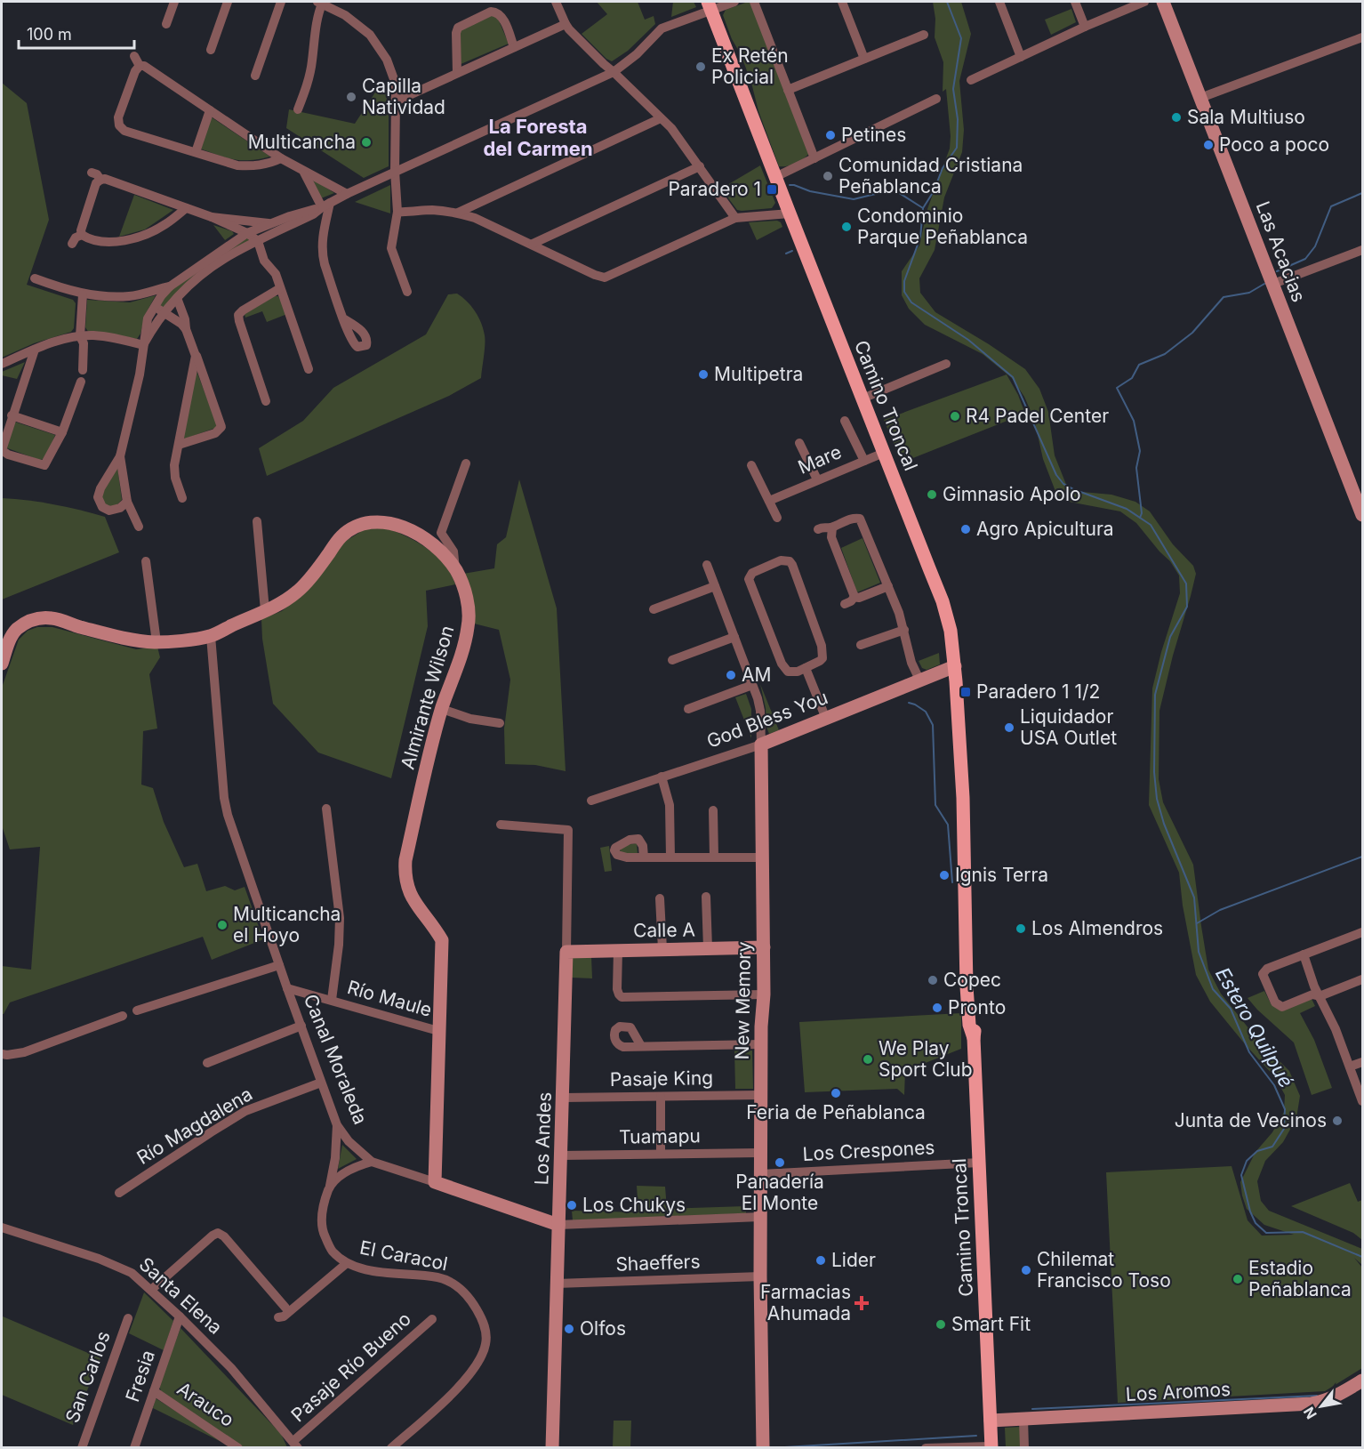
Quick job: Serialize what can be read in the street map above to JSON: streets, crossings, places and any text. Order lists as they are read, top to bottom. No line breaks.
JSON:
{"streets":{"main road":["Camino Troncal"],"street":["Las Acacias","Mare","Almirante Wilson","God Bless You","Calle A","Río Maule","New Memory","Canal Moraleda","Pasaje King","Río Magdalena","Tuamapu","Los Andes","Los Crespones","El Caracol","Shaeffers","Santa Elena","Pasaje Río Bueno","Fresia","San Carlos","Los Aromos","Arauco"]},"crossings":[["Camino Troncal","Mare"],["Camino Troncal","God Bless You"],["Camino Troncal","Los Crespones"],["Camino Troncal","Los Aromos"],["Almirante Wilson","Río Maule"],["Almirante Wilson","Canal Moraleda"],["God Bless You","New Memory"],["Calle A","New Memory"],["Calle A","Los Andes"],["Río Maule","Canal Moraleda"],["New Memory","Canal Moraleda"],["New Memory","Pasaje King"],["New Memory","Tuamapu"],["New Memory","Los Crespones"],["New Memory","Shaeffers"],["Canal Moraleda","Río Magdalena"],["Canal Moraleda","Los Andes"],["Canal Moraleda","El Caracol"],["Pasaje King","Los Andes"],["Tuamapu","Los Andes"],["Los Andes","Shaeffers"],["Santa Elena","Pasaje Río Bueno"],["Santa Elena","Fresia"],["Fresia","Arauco"]],"districts":["La Foresta del Carmen"],"water":["Estero Quilpué"],"places":{"other":["Ex Retén Policial","Capilla Natividad","Sala Multiuso","Petines","Multicancha","Poco a poco","Comunidad Cristiana Peñablanca","Condominio Parque Peñablanca","Multipetra","R4 Padel Center","Gimnasio Apolo","Agro Apicultura","AM","Liquidador USA Outlet","Ignis Terra","Multicancha el Hoyo","Los Almendros","Copec","Pronto","We Play Sport Club","Feria de Peñablanca","Junta de Vecinos","Panadería El Monte","Los Chukys","Lider","Chilemat Francisco Toso","Estadio Peñablanca","Smart Fit","Olfos"],"transit":["Paradero 1","Paradero 1 1/2"],"health":["Farmacias Ahumada"]},"scale_bar":"100 m","north":"bottom left"}
